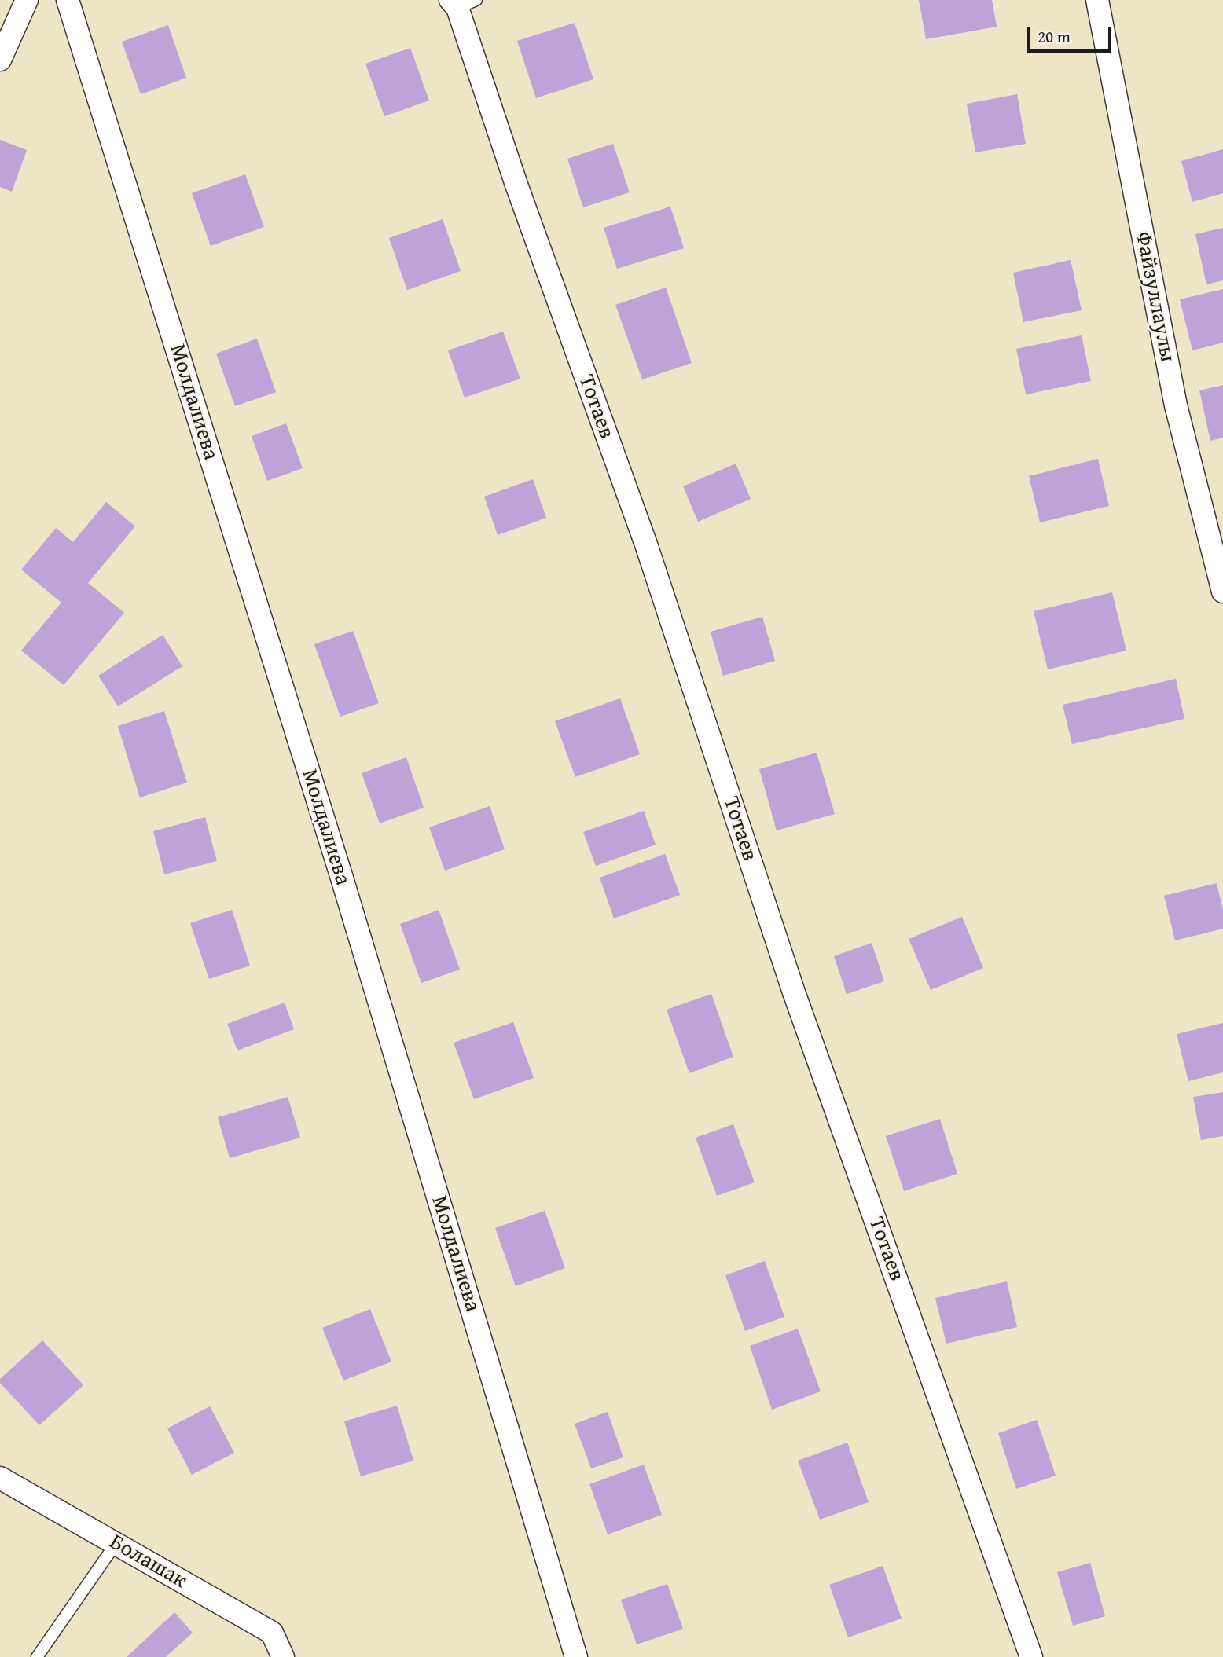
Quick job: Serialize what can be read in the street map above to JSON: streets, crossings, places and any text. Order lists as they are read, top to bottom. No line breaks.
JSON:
{"streets":{"street":["Файзуллаулы","Молдалиева","Тотаев","Болашак"]},"scale_bar":"20 m"}
